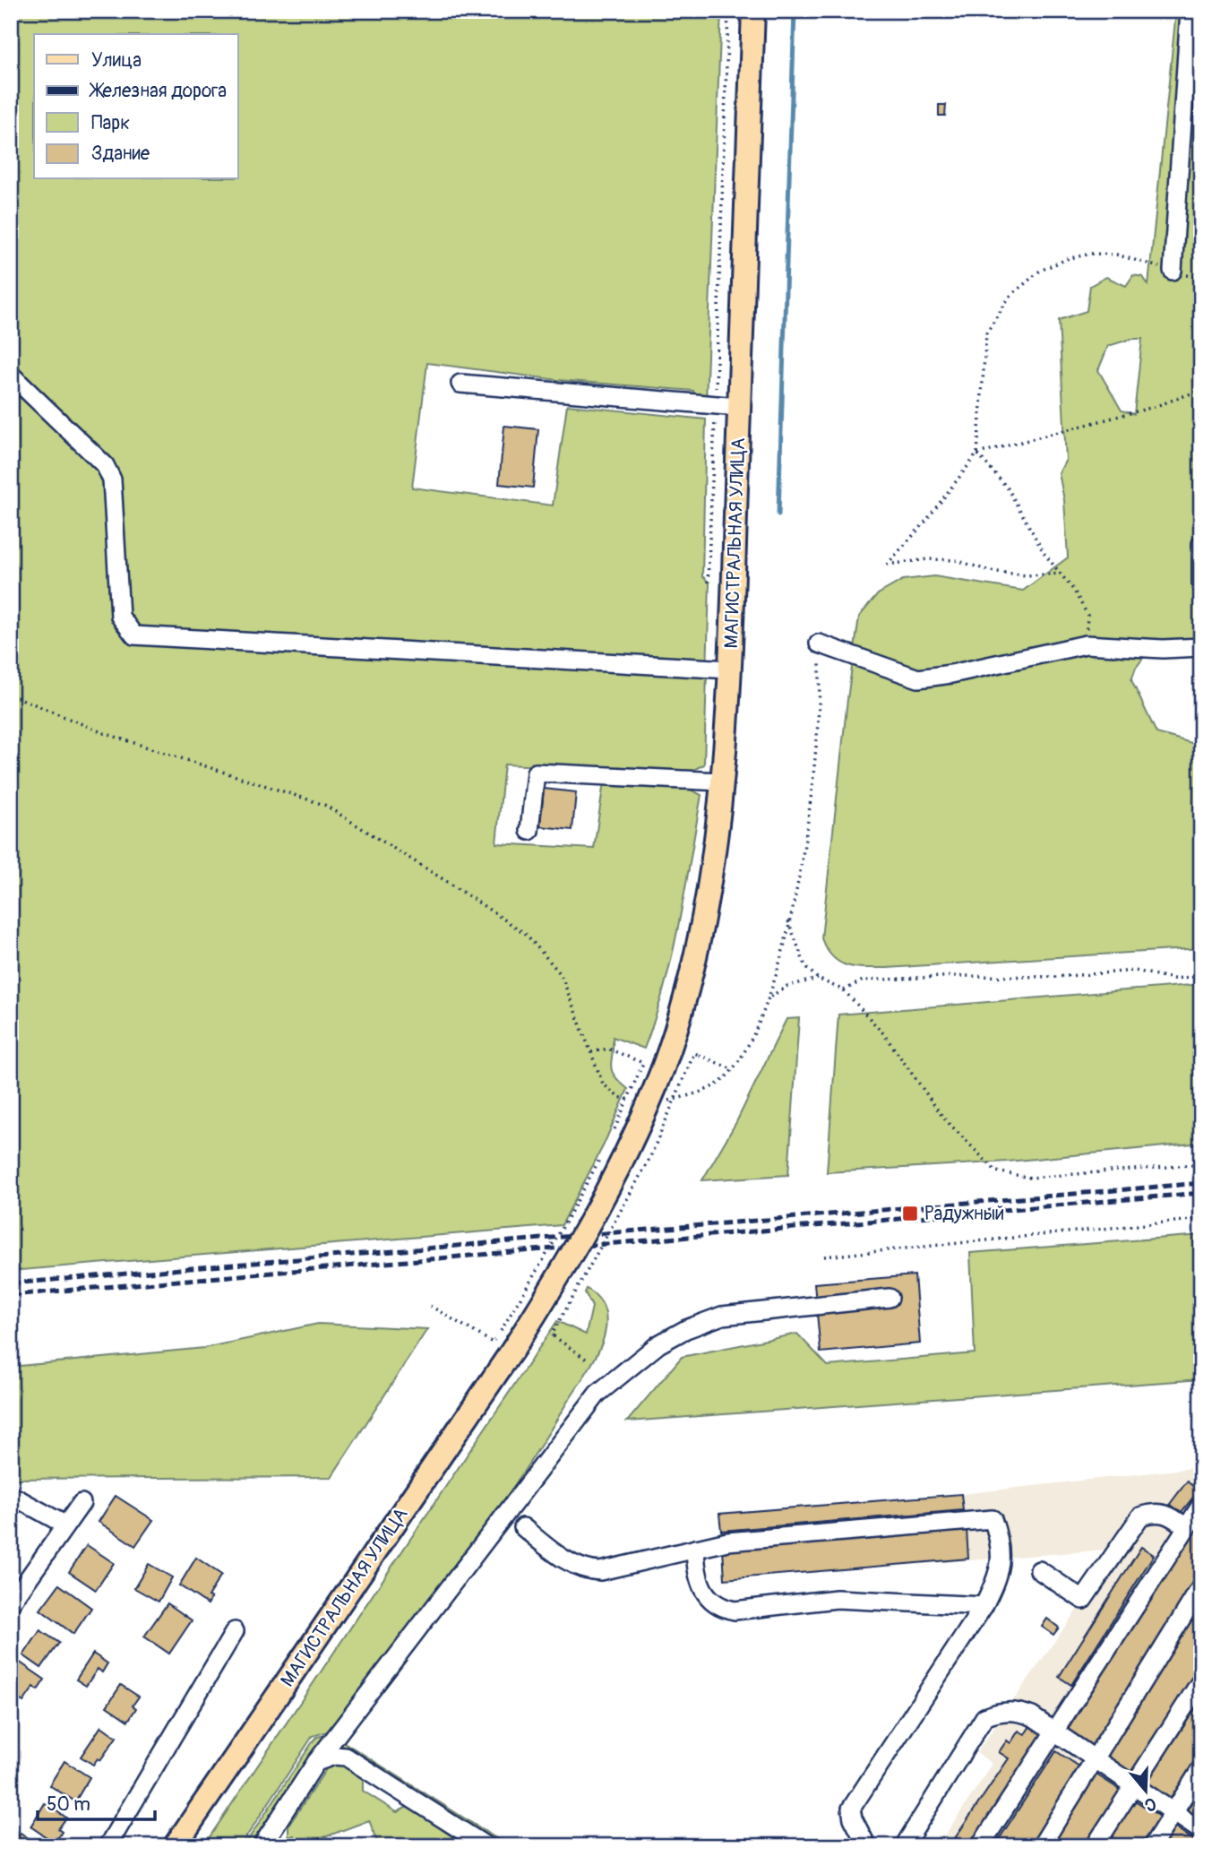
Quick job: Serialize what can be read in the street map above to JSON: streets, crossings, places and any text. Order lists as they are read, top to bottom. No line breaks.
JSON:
{"streets":{"main road":["МАГИСТРАЛЬНАЯ УЛИЦА"]},"places":{"transit":["Радужный"]},"legend":["Улица","Железная дорога","Парк","Здание"],"scale_bar":"50 m","north":"bottom"}
